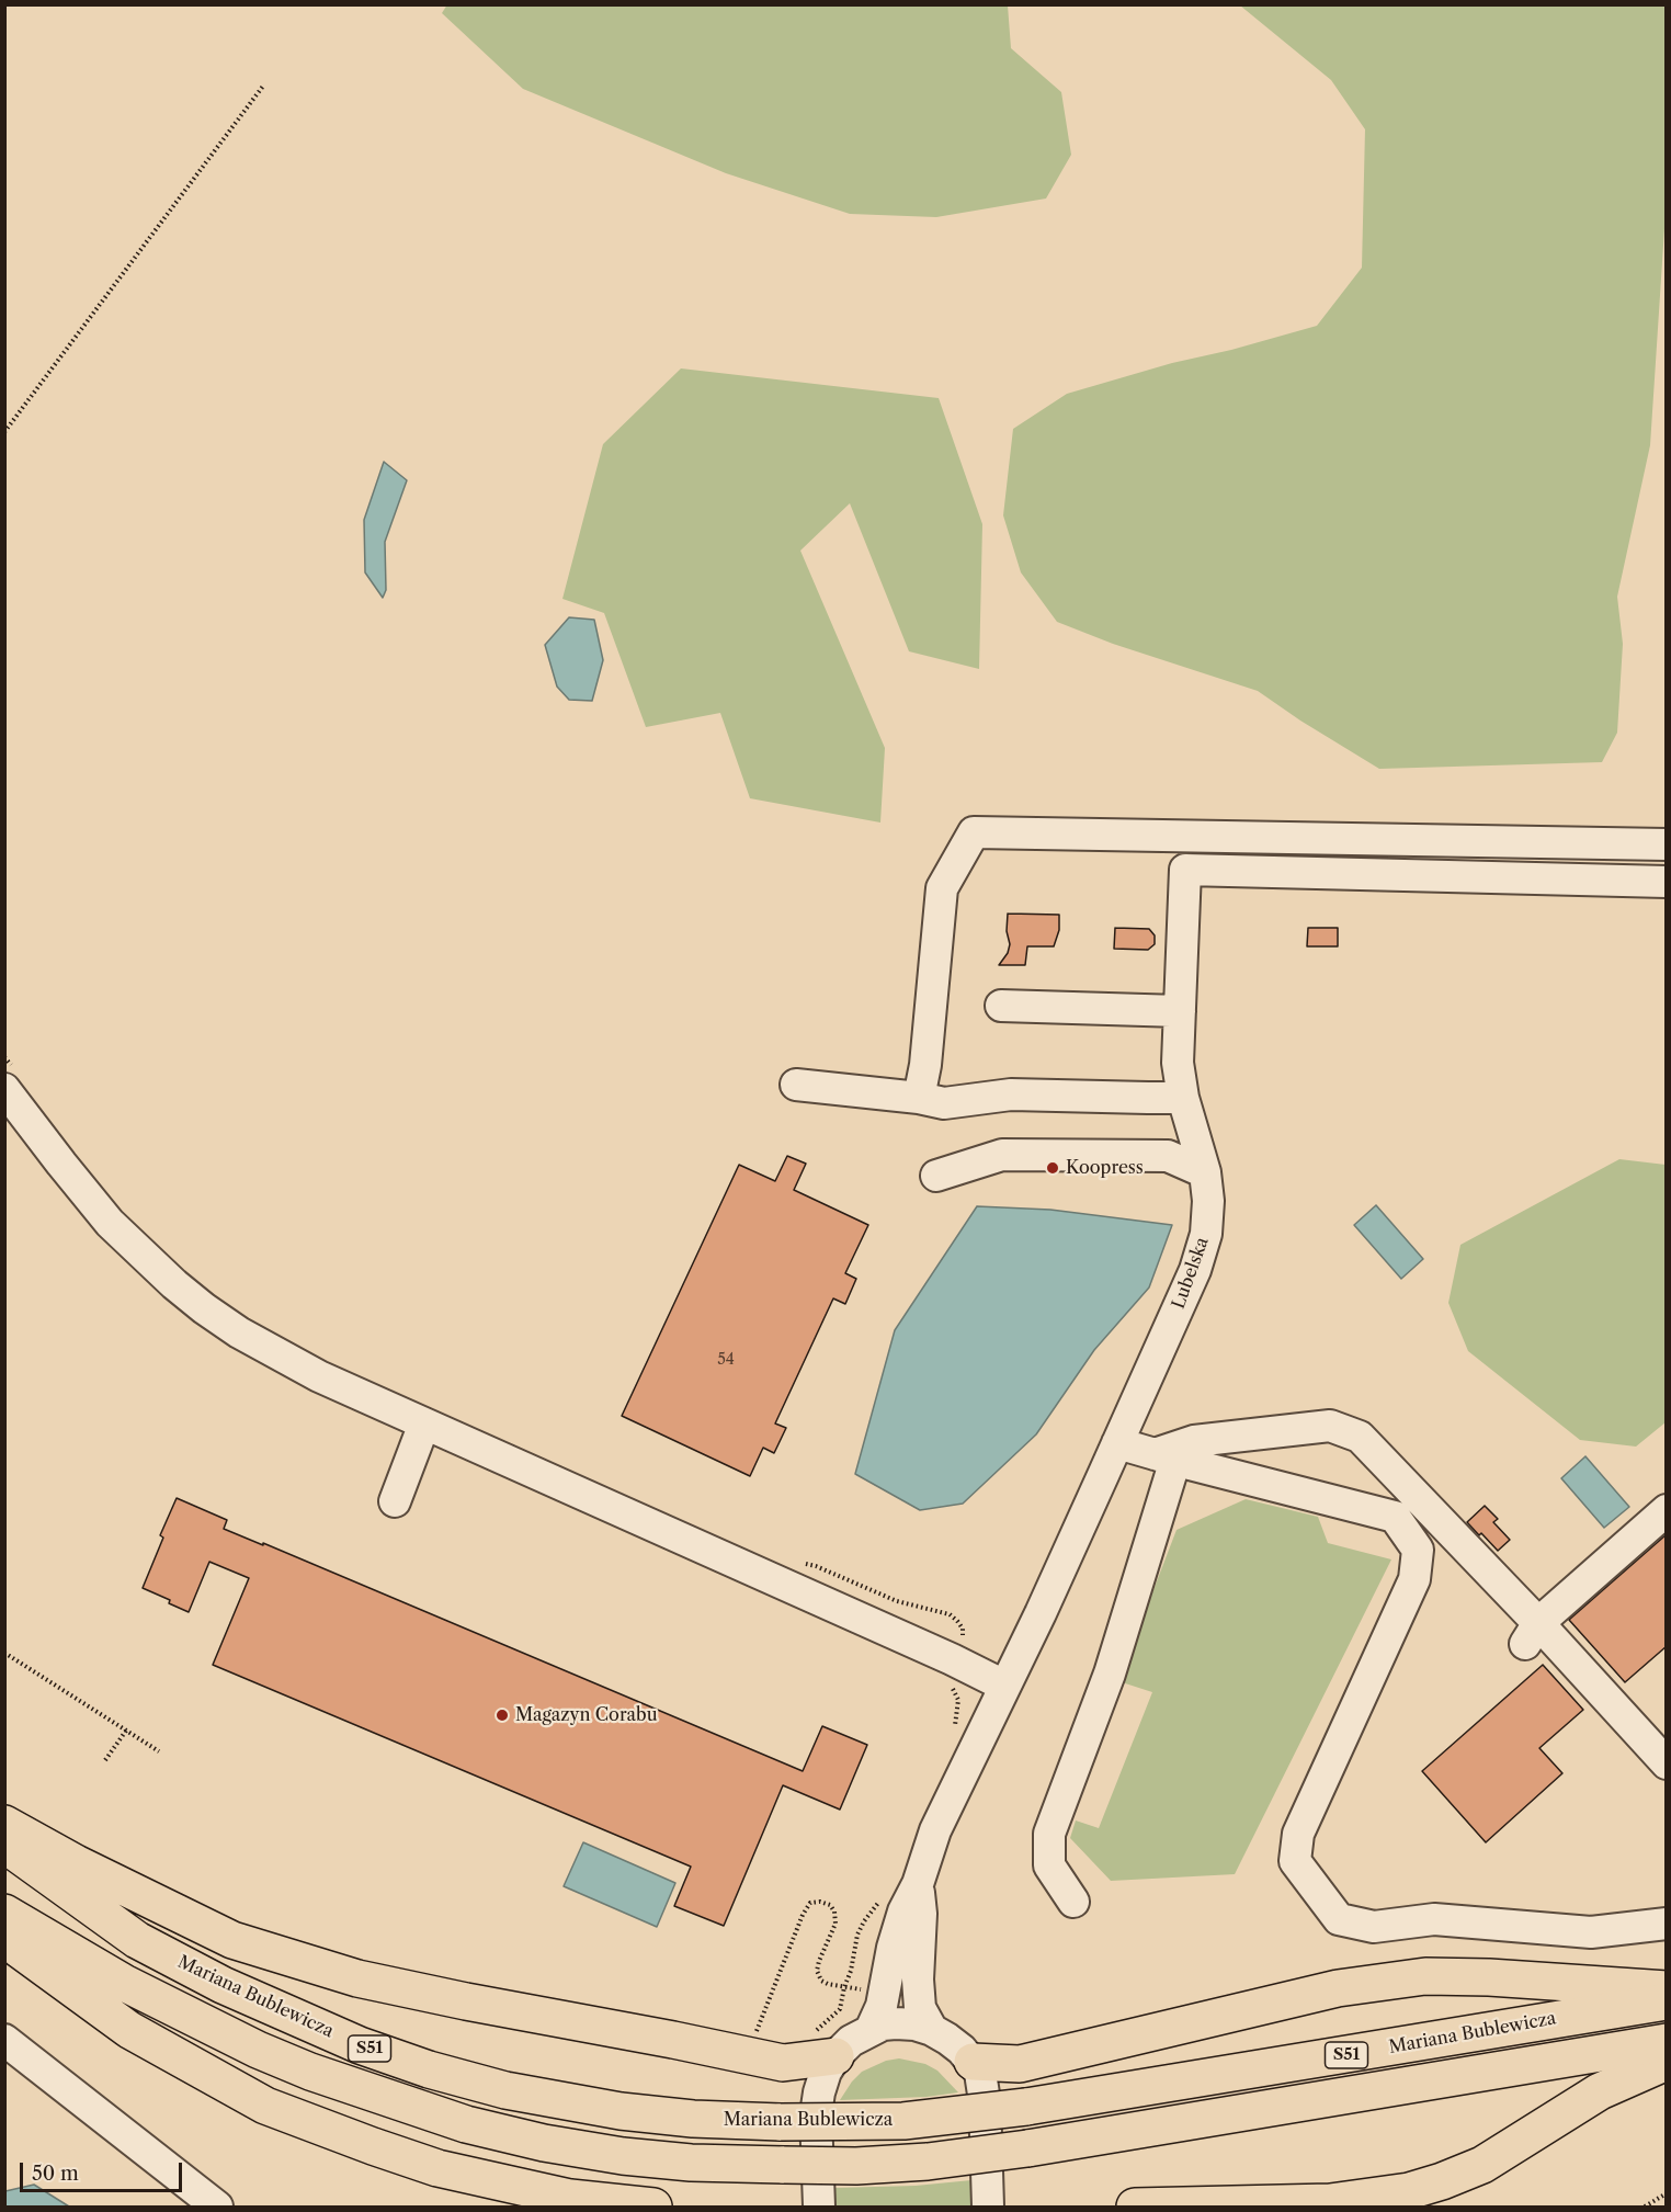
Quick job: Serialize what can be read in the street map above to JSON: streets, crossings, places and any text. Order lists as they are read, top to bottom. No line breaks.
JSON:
{"streets":{"main road":["Mariana Bublewicza","S51"],"street":["Lubelska"]},"places":["Koopress","Magazyn Corabu"],"house_numbers":["54"],"scale_bar":"50 m"}
